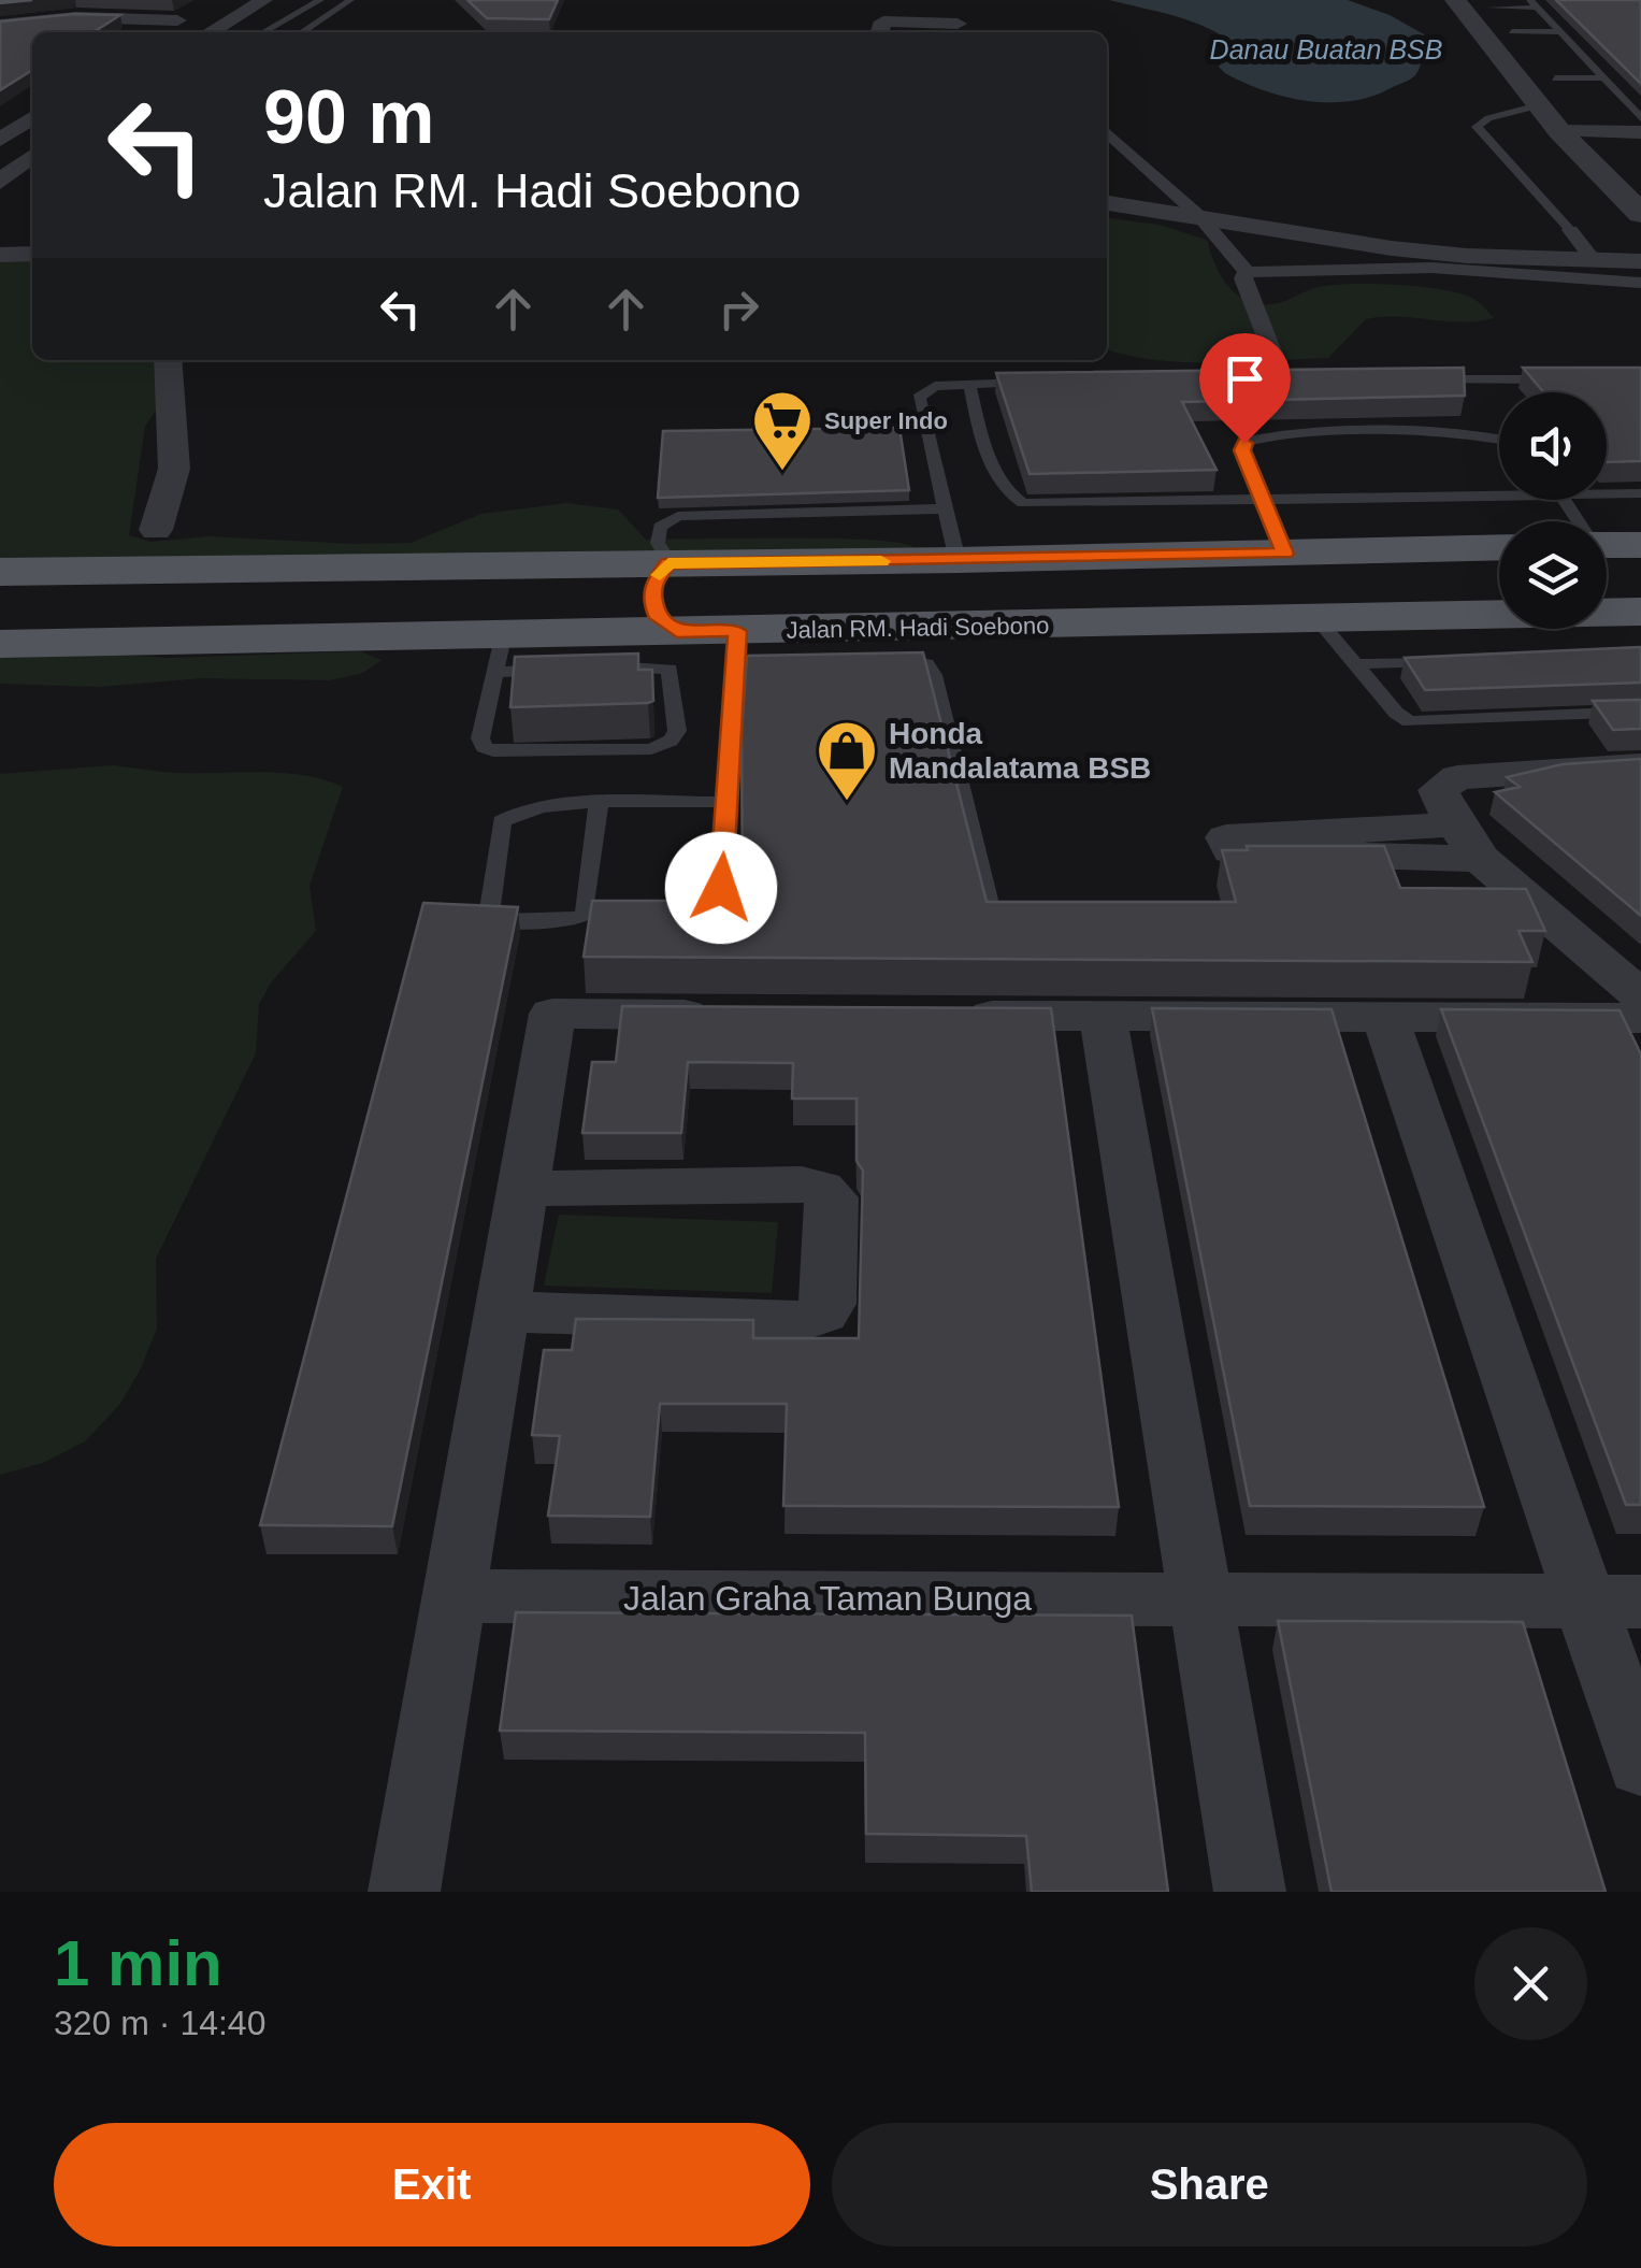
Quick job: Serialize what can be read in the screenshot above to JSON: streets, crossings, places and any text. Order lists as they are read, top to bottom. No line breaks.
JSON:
{"streets":{"main road":["Jalan RM. Hadi Soebono"],"street":["Jalan Graha Taman Bunga"]},"water":["Danau Buatan BSB"],"places":{"supermarket":["Super Indo"],"shop":["Honda Mandalatama BSB"]},"page":{"turn":["90 m","Jalan RM. Hadi Soebono"],"heading":["1 min","320 m · 14:40"],"buttons":["Exit","Share"]}}
